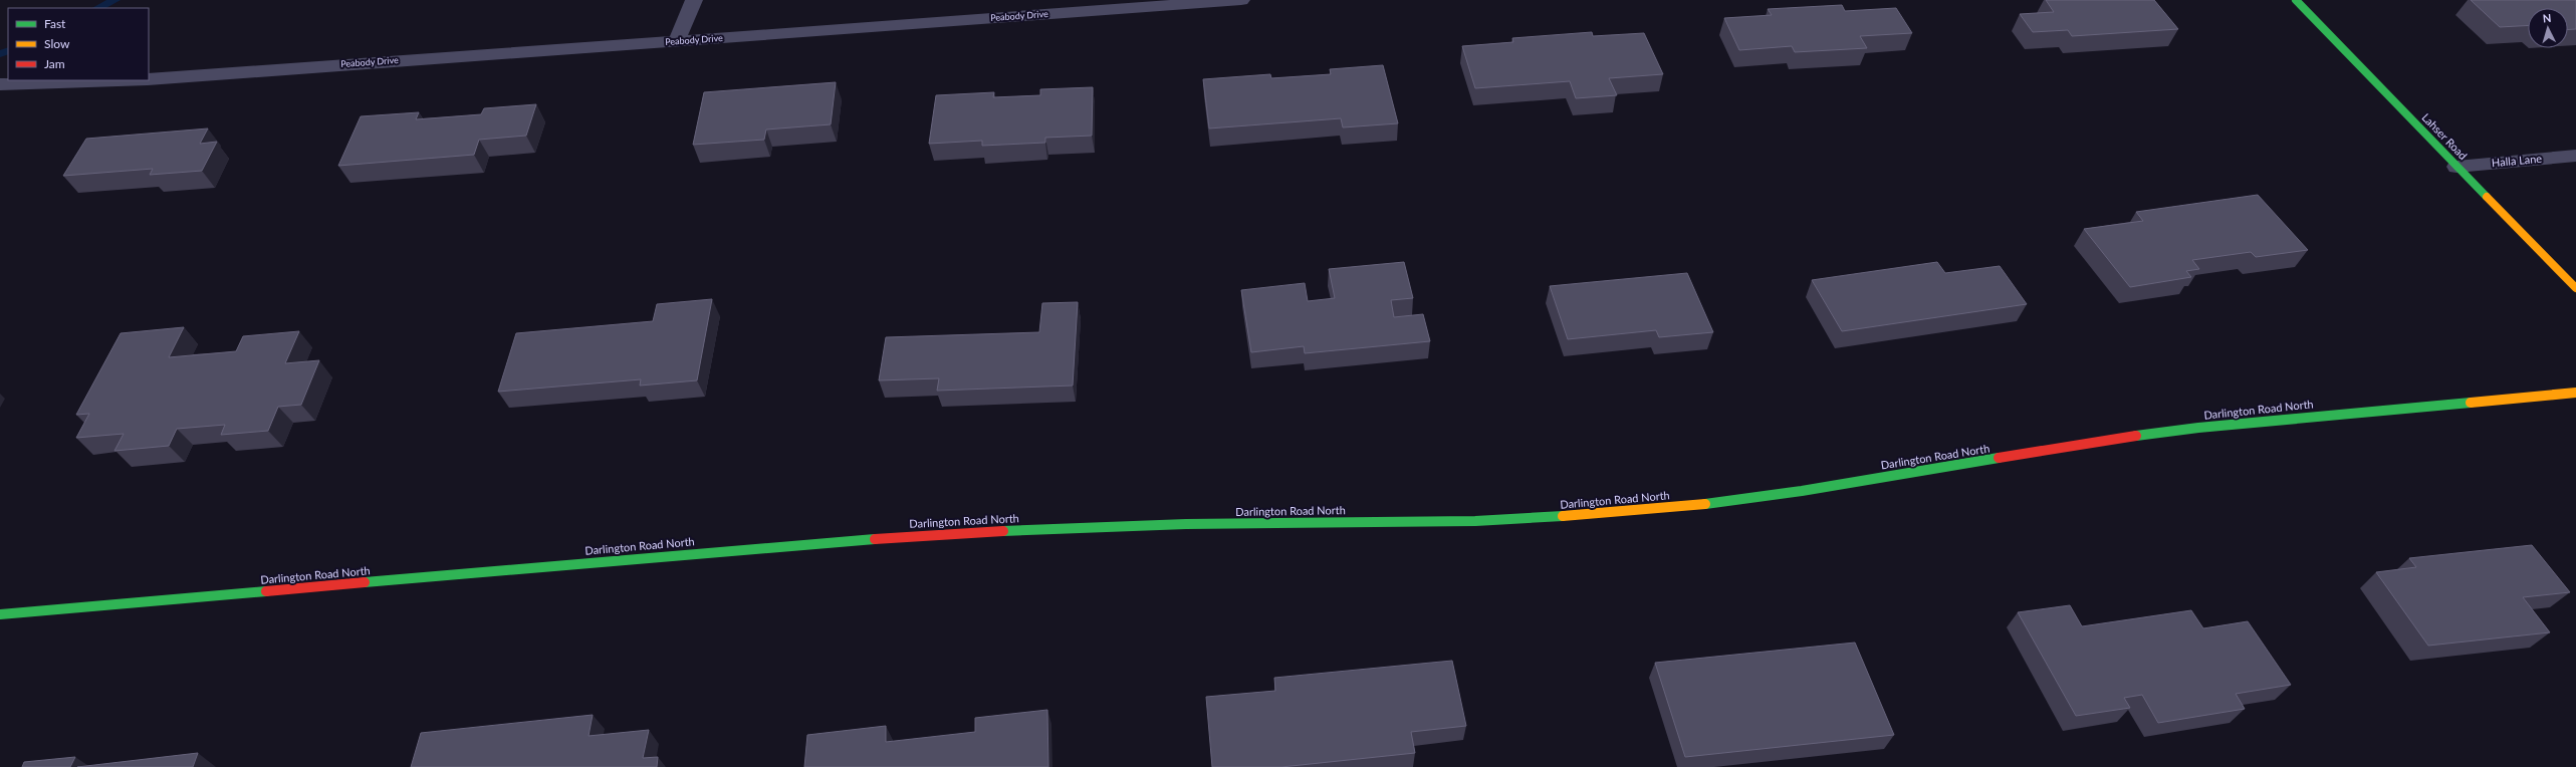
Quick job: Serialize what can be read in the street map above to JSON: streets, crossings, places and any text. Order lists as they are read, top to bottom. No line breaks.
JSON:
{"streets":{"street":["Peabody Drive","Lahser Road","Halla Lane","Darlington Road North"]},"crossings":[["Lahser Road","Halla Lane"]],"legend":["Fast","Slow","Jam"],"north":"top"}
